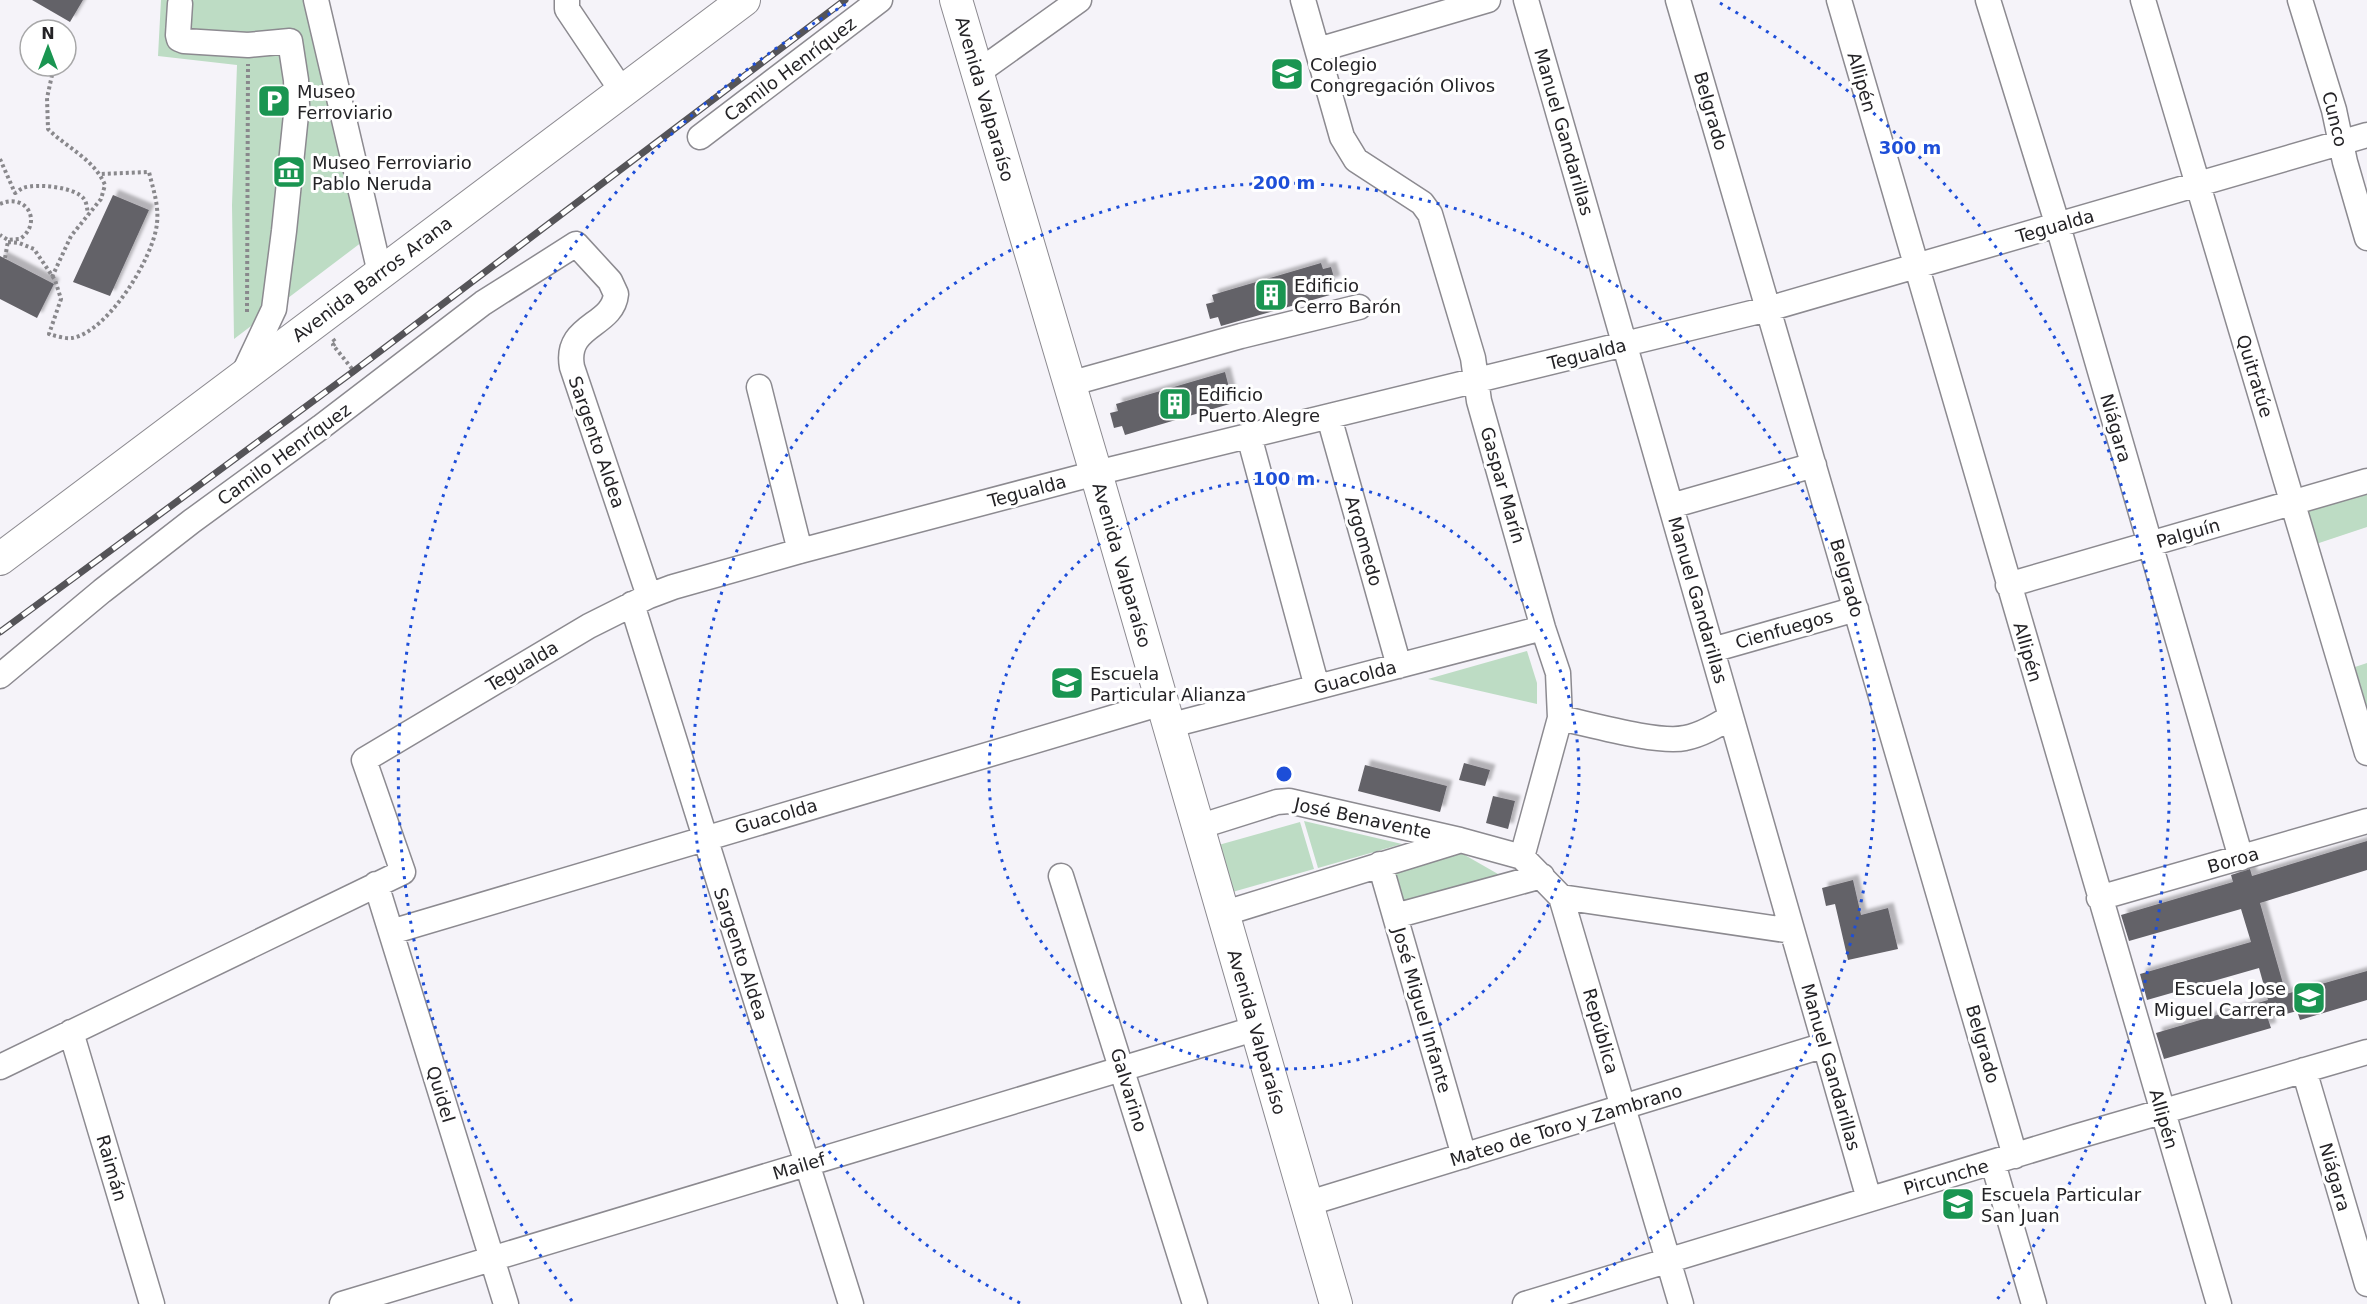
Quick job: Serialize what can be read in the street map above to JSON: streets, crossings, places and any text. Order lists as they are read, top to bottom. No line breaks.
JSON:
{"streets":{"main road":["Avenida Valparaíso","Avenida Barros Arana"],"street":["Camilo Henríquez","Allipén","Belgrado","Cunco","Manuel Gandarillas","Tegualda","Quitratúe","Niágara","Sargento Aldea","Gaspar Marín","Palguín","Argomedo","Cienfuegos","Guacolda","José Benavente","Boroa","José Miguel Infante","República","Galvarino","Quidel","Mateo de Toro y Zambrano","Mailef","Raimán","Pircunche"]},"crossings":[["Camilo Henríquez","Sargento Aldea"],["Allipén","Tegualda"],["Allipén","Palguín"],["Allipén","Boroa"],["Allipén","Pircunche"],["Avenida Valparaíso","Tegualda"],["Avenida Valparaíso","Guacolda"],["Avenida Valparaíso","José Benavente"],["Avenida Valparaíso","Mateo de Toro y Zambrano"],["Avenida Valparaíso","Mailef"],["Belgrado","Tegualda"],["Belgrado","Cienfuegos"],["Belgrado","Pircunche"],["Cunco","Tegualda"],["Manuel Gandarillas","Tegualda"],["Manuel Gandarillas","Cienfuegos"],["Manuel Gandarillas","Mateo de Toro y Zambrano"],["Manuel Gandarillas","Pircunche"],["Tegualda","Quitratúe"],["Tegualda","Niágara"],["Tegualda","Sargento Aldea"],["Tegualda","Gaspar Marín"],["Tegualda","Argomedo"],["Tegualda","Quidel"],["Quitratúe","Palguín"],["Niágara","Palguín"],["Niágara","Boroa"],["Niágara","Pircunche"],["Sargento Aldea","Guacolda"],["Sargento Aldea","Mailef"],["Gaspar Marín","Guacolda"],["Gaspar Marín","José Benavente"],["Argomedo","Guacolda"],["Guacolda","Quidel"],["José Benavente","José Miguel Infante"],["José Benavente","República"],["José Miguel Infante","Mateo de Toro y Zambrano"],["República","Mateo de Toro y Zambrano"],["República","Pircunche"],["Galvarino","Mailef"],["Quidel","Mailef"]],"places":{"school or university":["Colegio Congregación Olivos","Escuela Particular Alianza","Escuela Jose Miguel Carrera","Escuela Particular San Juan"],"parking":["Museo Ferroviario"],"museum":["Museo Ferroviario Pablo Neruda"],"building":["Edificio Cerro Barón","Edificio Puerto Alegre"]},"north":"top","rings":["300 m","200 m","100 m"]}
